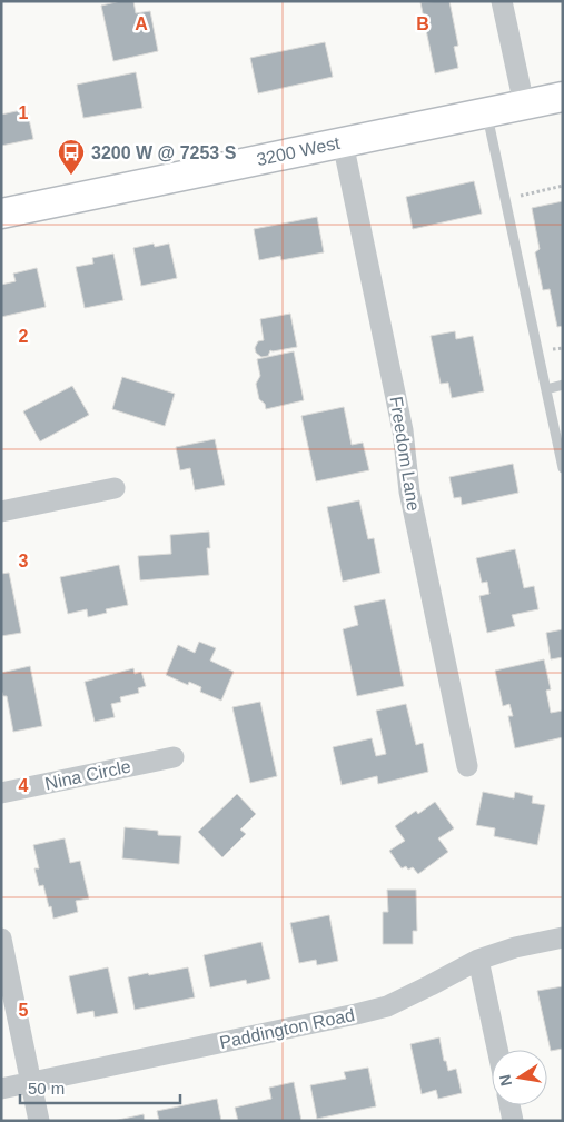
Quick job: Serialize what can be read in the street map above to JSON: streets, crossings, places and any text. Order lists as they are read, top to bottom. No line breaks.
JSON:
{"streets":{"street":["3200 West","Freedom Lane","Nina Circle","Paddington Road"]},"crossings":[["3200 West","Freedom Lane"]],"places":{"bus stop":["3200 W @ 7253 S"]},"scale_bar":"50 m","north":"left","grid":{"columns":["A","B"],"rows":["1","2","3","4","5"]}}
